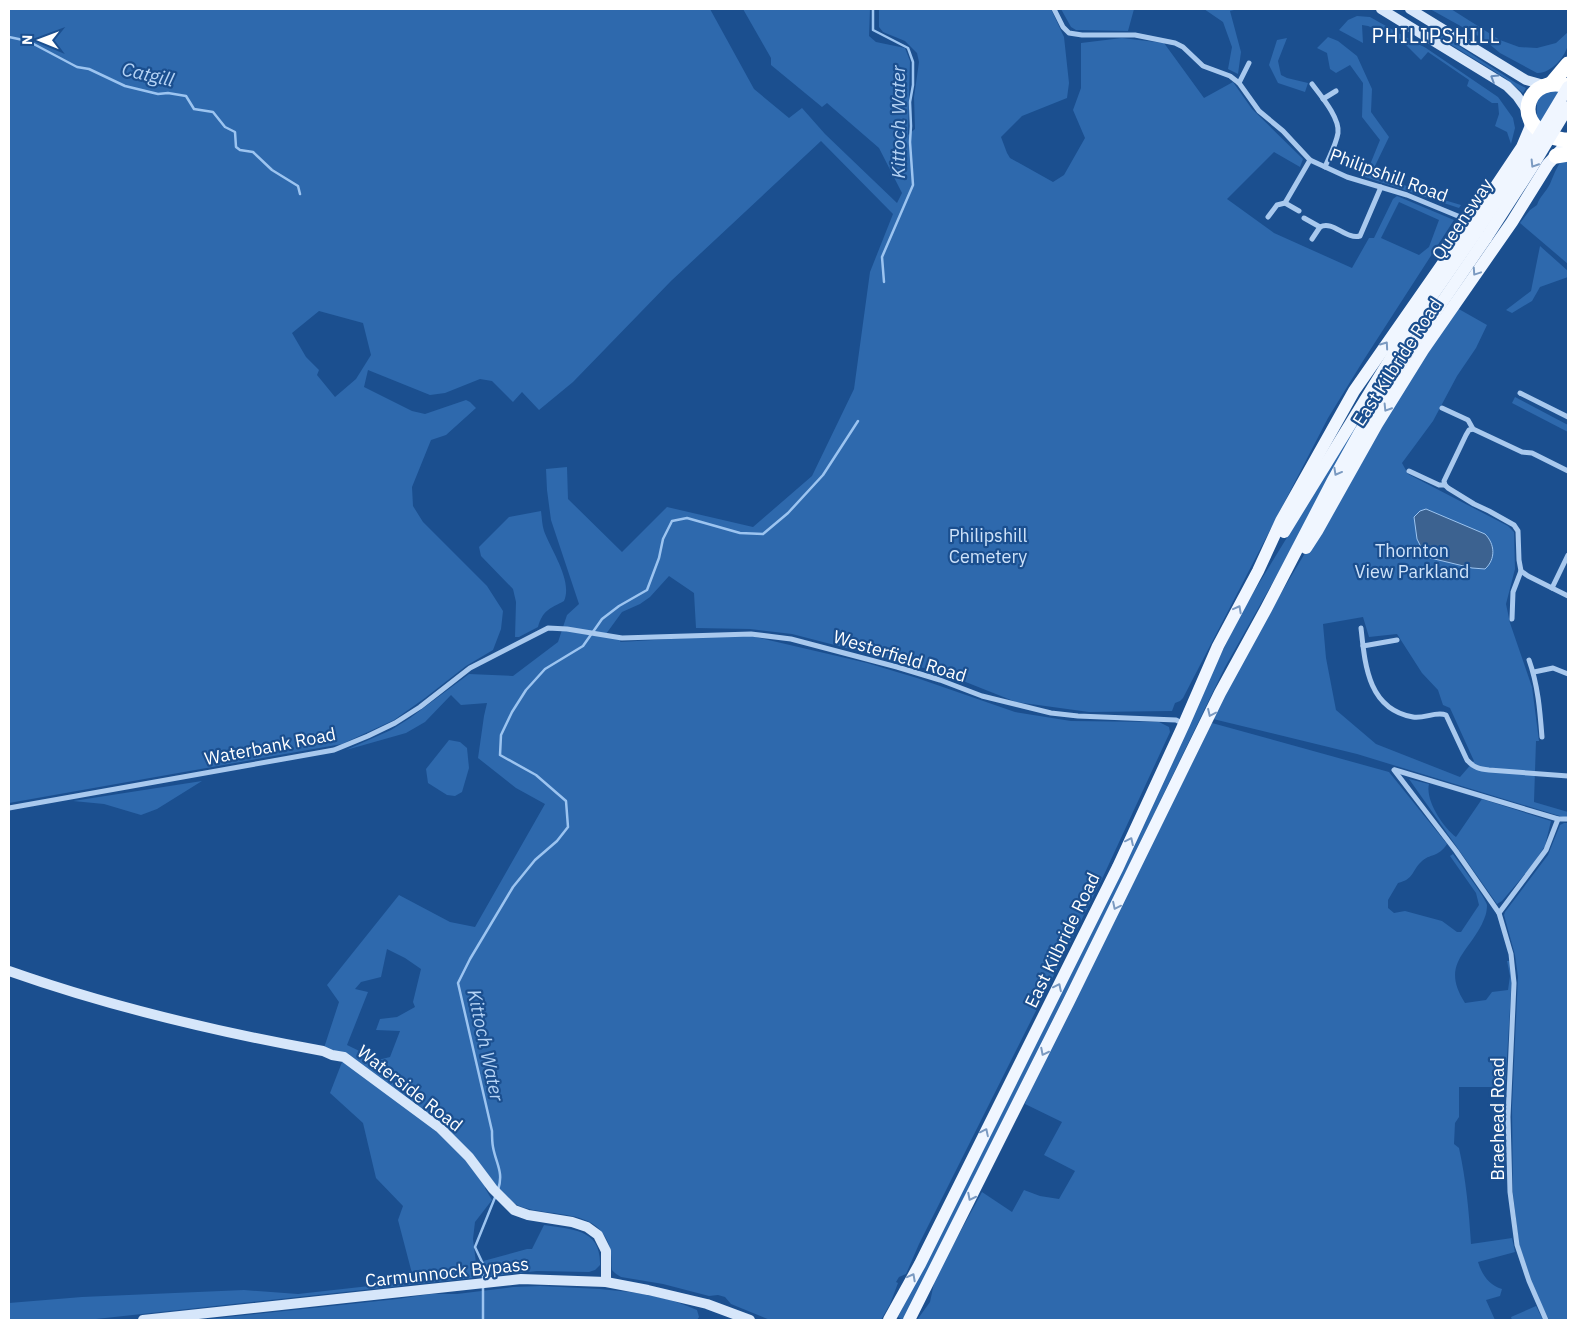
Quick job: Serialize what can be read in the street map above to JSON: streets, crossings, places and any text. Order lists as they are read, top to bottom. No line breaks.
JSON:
{"streets":{"main road":["Queensway","East Kilbride Road"],"street":["Philipshill Road","Westerfield Road","Waterbank Road","Waterside Road","Braehead Road","Carmunnock Bypass"]},"crossings":[["Philipshill Road","East Kilbride Road"],["Queensway","East Kilbride Road"],["East Kilbride Road","Westerfield Road"],["Westerfield Road","Waterbank Road"],["Waterside Road","Carmunnock Bypass"]],"districts":["PHILIPSHILL"],"water":["Catgill","Kittoch Water"],"parks":["Philipshill Cemetery","Thornton View Parkland"],"north":"left"}
